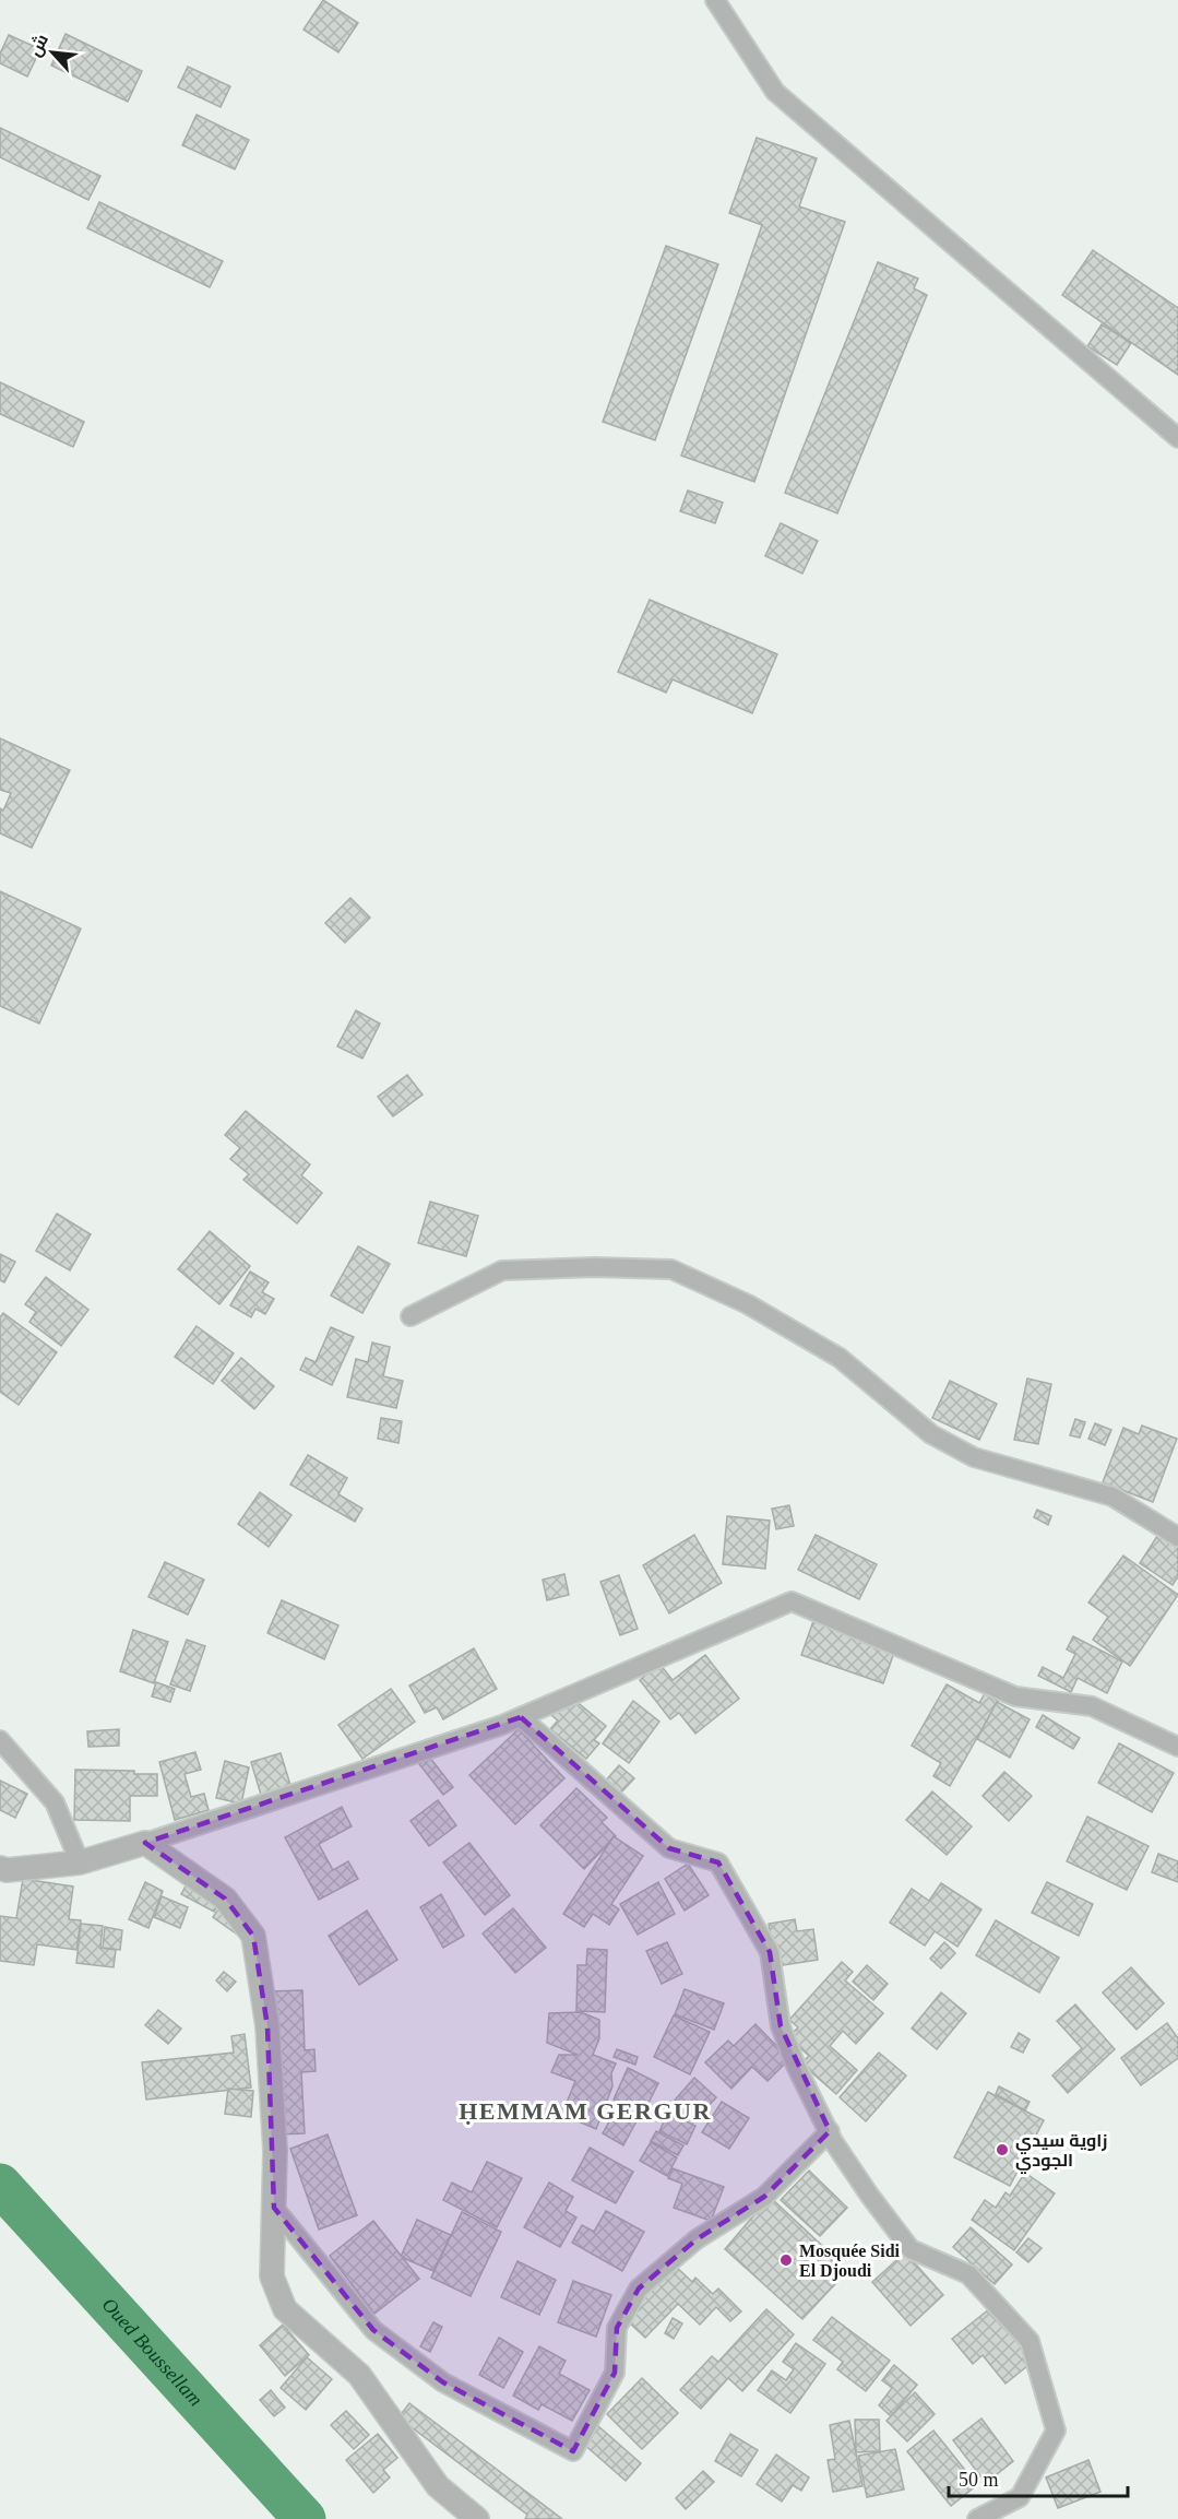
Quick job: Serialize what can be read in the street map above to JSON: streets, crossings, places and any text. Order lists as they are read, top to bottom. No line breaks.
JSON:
{"districts":["ḤEMMAM GERGUR"],"water":["Oued Boussellam"],"places":["زاوية سيدي الجودي","Mosquée Sidi El Djoudi"],"scale_bar":"50 m","north":"top left"}
